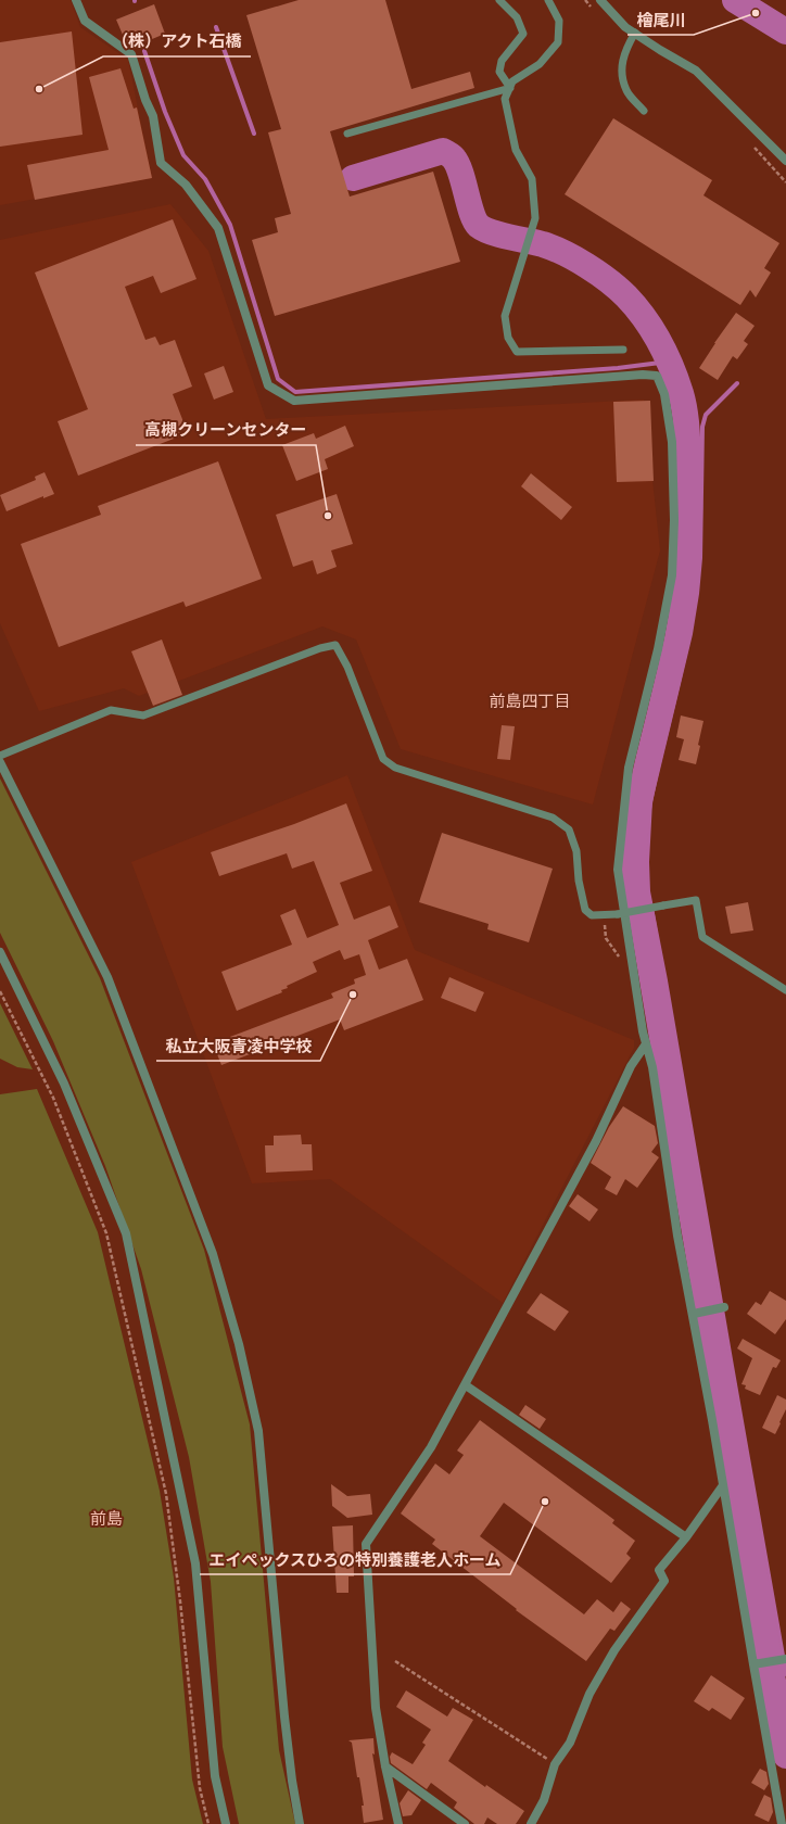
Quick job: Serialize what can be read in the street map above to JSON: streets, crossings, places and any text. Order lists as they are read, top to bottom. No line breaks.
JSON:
{"districts":["前島四丁目","前島"],"places":["檜尾川","（株）アクト石橋","高槻クリーンセンター","私立大阪青凌中学校","エイぺックスひろの特別養護老人ホーム"]}
